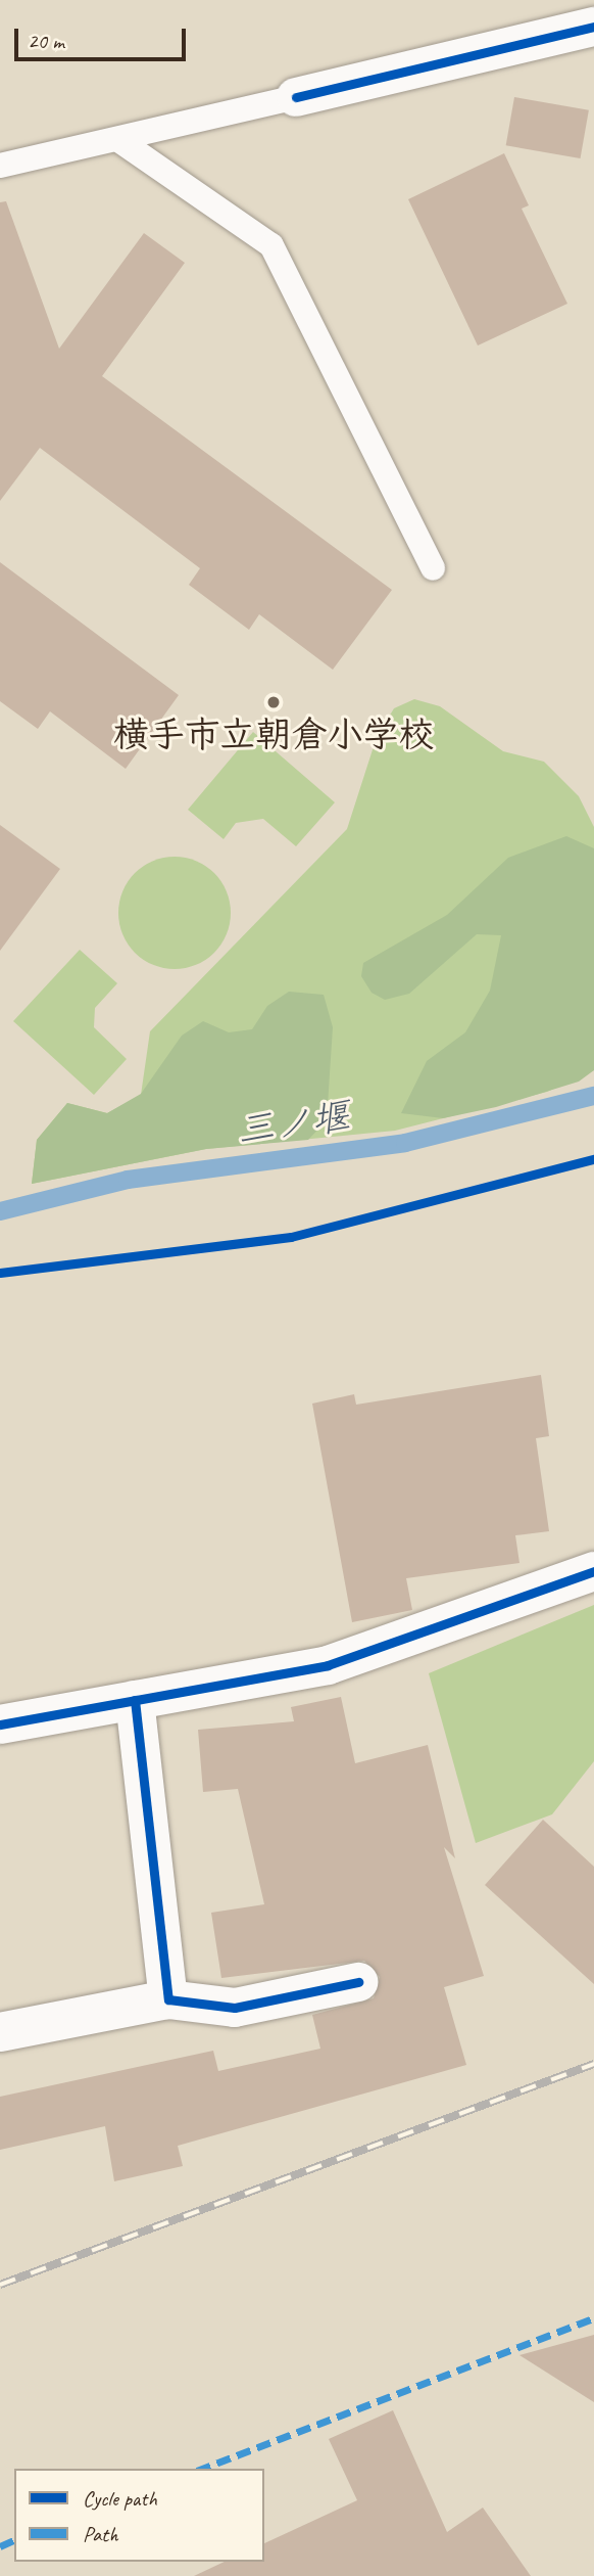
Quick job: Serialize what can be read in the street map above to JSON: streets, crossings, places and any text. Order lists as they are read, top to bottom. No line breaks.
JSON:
{"water":["三ノ堰"],"places":["横手市立朝倉小学校"],"legend":["Cycle path","Path"],"scale_bar":"20 m"}
